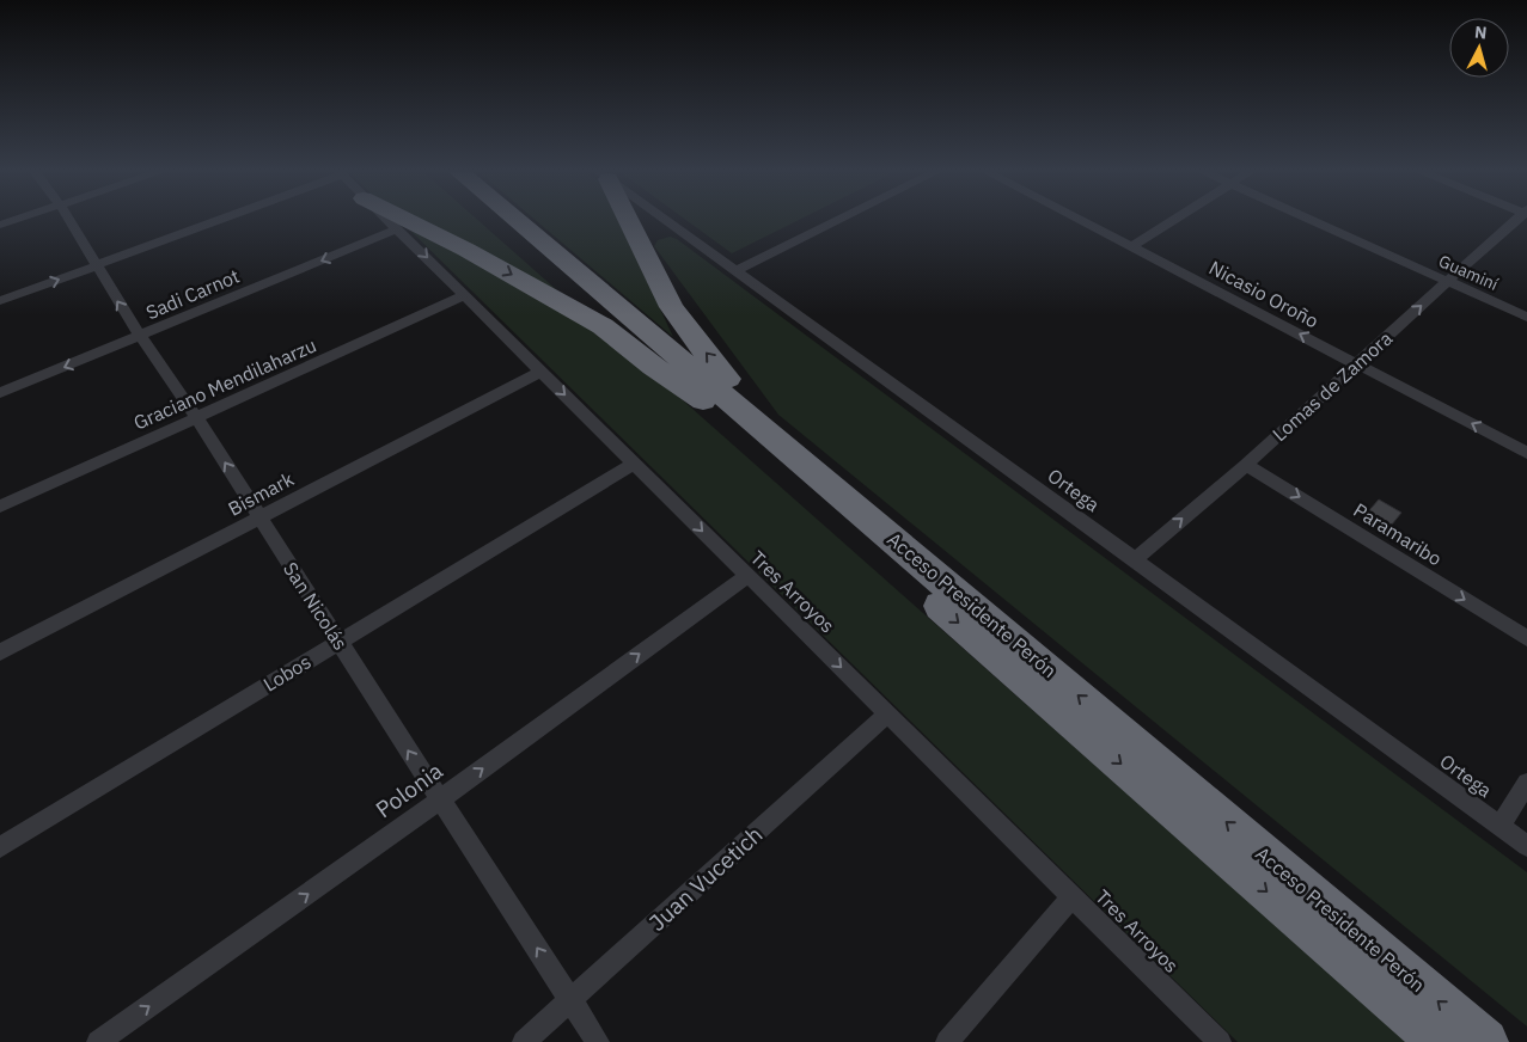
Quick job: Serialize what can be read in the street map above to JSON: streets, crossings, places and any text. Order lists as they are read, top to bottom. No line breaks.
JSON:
{"streets":{"highway":["Acceso Presidente Perón"],"street":["Guaminí","Sadi Carnot","Nicasio Oroño","Graciano Mendilaharzu","Lomas de Zamora","Ortega","Bismark","Paramaribo","Tres Arroyos","San Nicolás","Lobos","Polonia","Juan Vucetich"]},"crossings":[["Guaminí","Lomas de Zamora"],["Sadi Carnot","Tres Arroyos"],["Sadi Carnot","San Nicolás"],["Nicasio Oroño","Lomas de Zamora"],["Graciano Mendilaharzu","Tres Arroyos"],["Graciano Mendilaharzu","San Nicolás"],["Lomas de Zamora","Ortega"],["Lomas de Zamora","Paramaribo"],["Bismark","Tres Arroyos"],["Bismark","San Nicolás"],["Tres Arroyos","Lobos"],["Tres Arroyos","Polonia"],["Tres Arroyos","Juan Vucetich"],["San Nicolás","Lobos"],["San Nicolás","Polonia"],["San Nicolás","Juan Vucetich"]],"one_way":["Nicasio Oroño","Lomas de Zamora","Paramaribo","Tres Arroyos","San Nicolás","Polonia"],"north":"top"}
